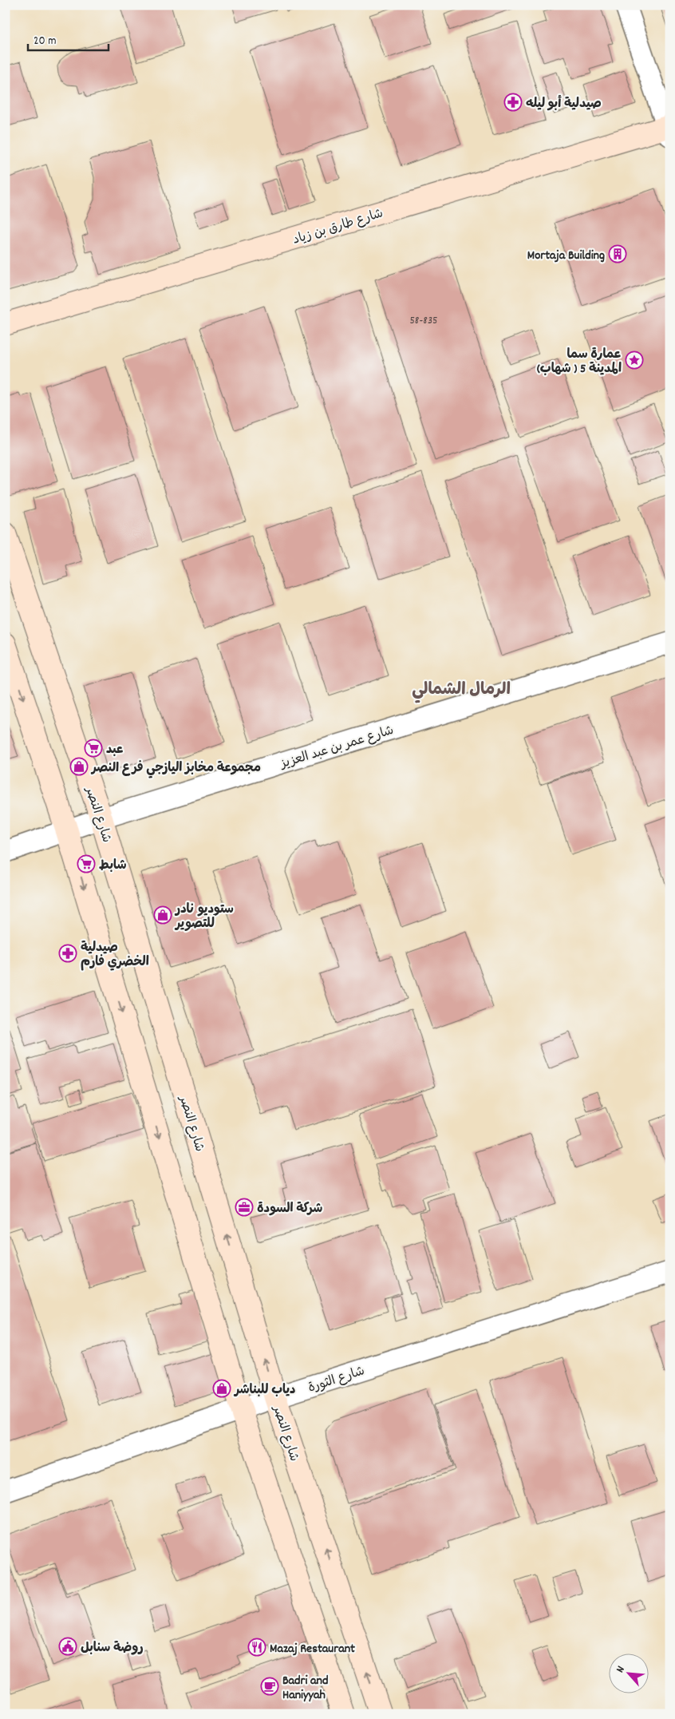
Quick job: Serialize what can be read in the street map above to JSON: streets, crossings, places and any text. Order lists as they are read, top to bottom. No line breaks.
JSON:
{"streets":{"main road":["شارع طارق بن زياد","شارع النصر"],"street":["شارع عمر بن عبد العزيز","شارع الثورة"]},"crossings":[["شارع عمر بن عبد العزيز","شارع النصر"],["شارع النصر","شارع الثورة"]],"districts":["الرمال الشمالي"],"places":{"pharmacy":["صيدلية أبو ليله","صيدلية الخضري فارم"],"building":["Mortaja Building"],"place":["عمارة سما المدينة 5 ( شهاب)"],"supermarket":["عبد","شابط"],"shop":["مجموعة مخابز اليازجي فرع النصر","ستوديو نادر للتصوير","دياب للبناشر"],"office":["شركة السودة"],"public building":["روضة سنابل"],"restaurant":["Mazaj Restaurant"],"cafe":["Badri and Haniyyah"]},"house_numbers":["58-835"],"scale_bar":"20 m","north":"top left"}
